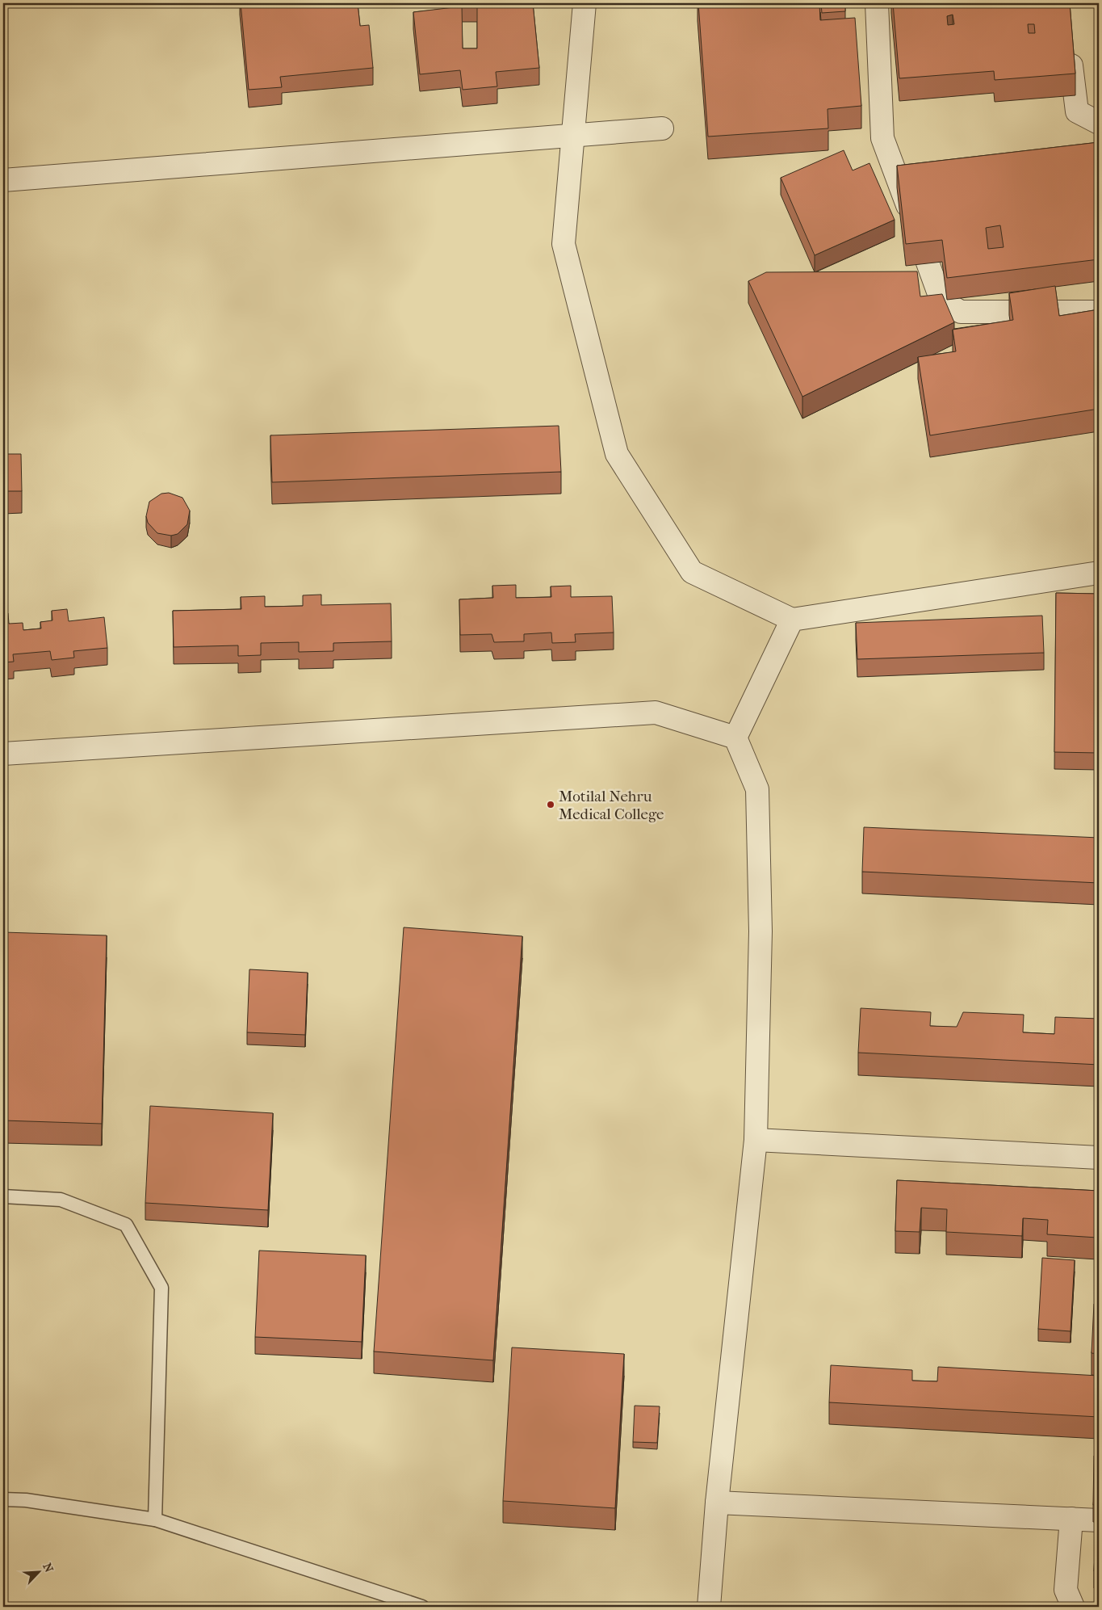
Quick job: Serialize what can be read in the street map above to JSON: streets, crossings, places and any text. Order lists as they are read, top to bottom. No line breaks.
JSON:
{"places":["Motilal Nehru Medical College"],"north":"top right"}
